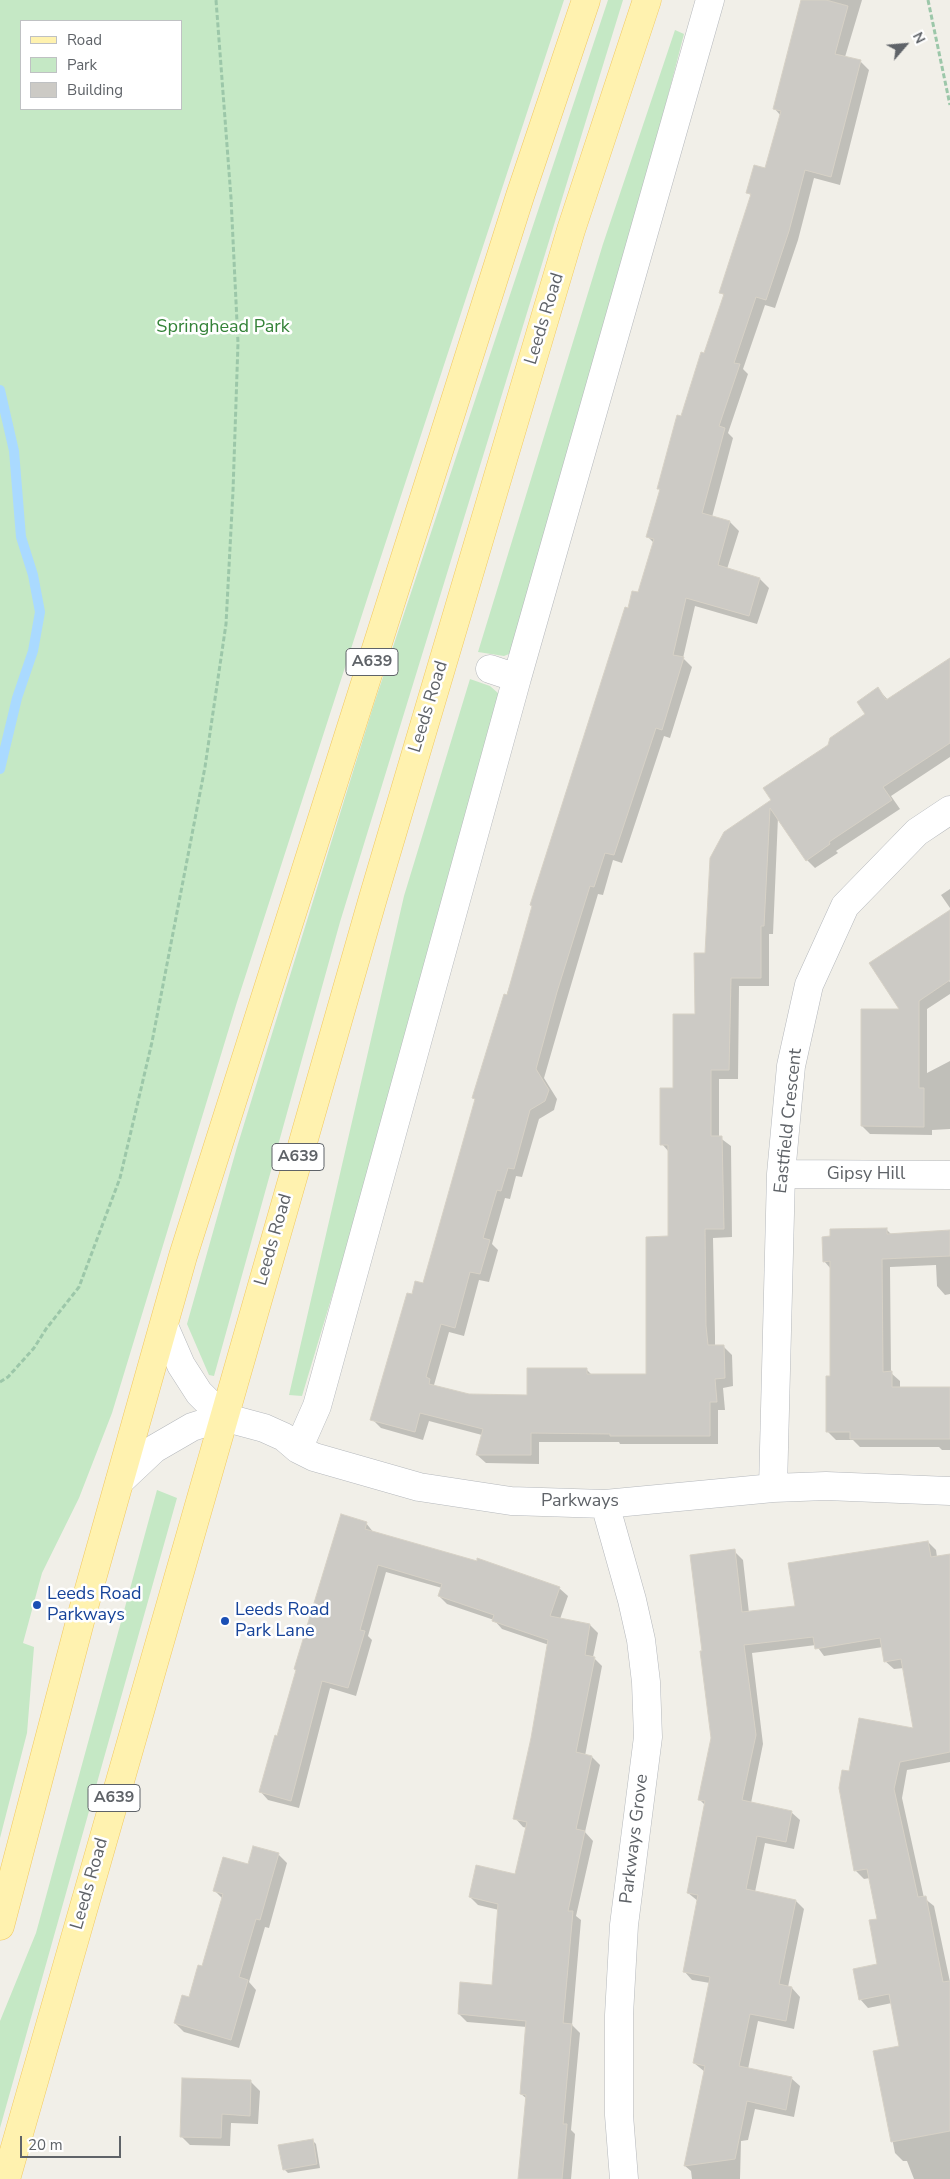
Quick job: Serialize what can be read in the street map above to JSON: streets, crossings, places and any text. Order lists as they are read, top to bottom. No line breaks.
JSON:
{"streets":{"main road":["Leeds Road","A639"],"street":["Eastfield Crescent","Gipsy Hill","Parkways","Parkways Grove"]},"crossings":[["Leeds Road","Parkways"],["Eastfield Crescent","Gipsy Hill"],["Eastfield Crescent","Parkways"],["Parkways","Parkways Grove"]],"parks":["Springhead Park"],"places":["Leeds Road Parkways","Leeds Road Park Lane"],"legend":["Road","Park","Building"],"scale_bar":"20 m","north":"top right"}
